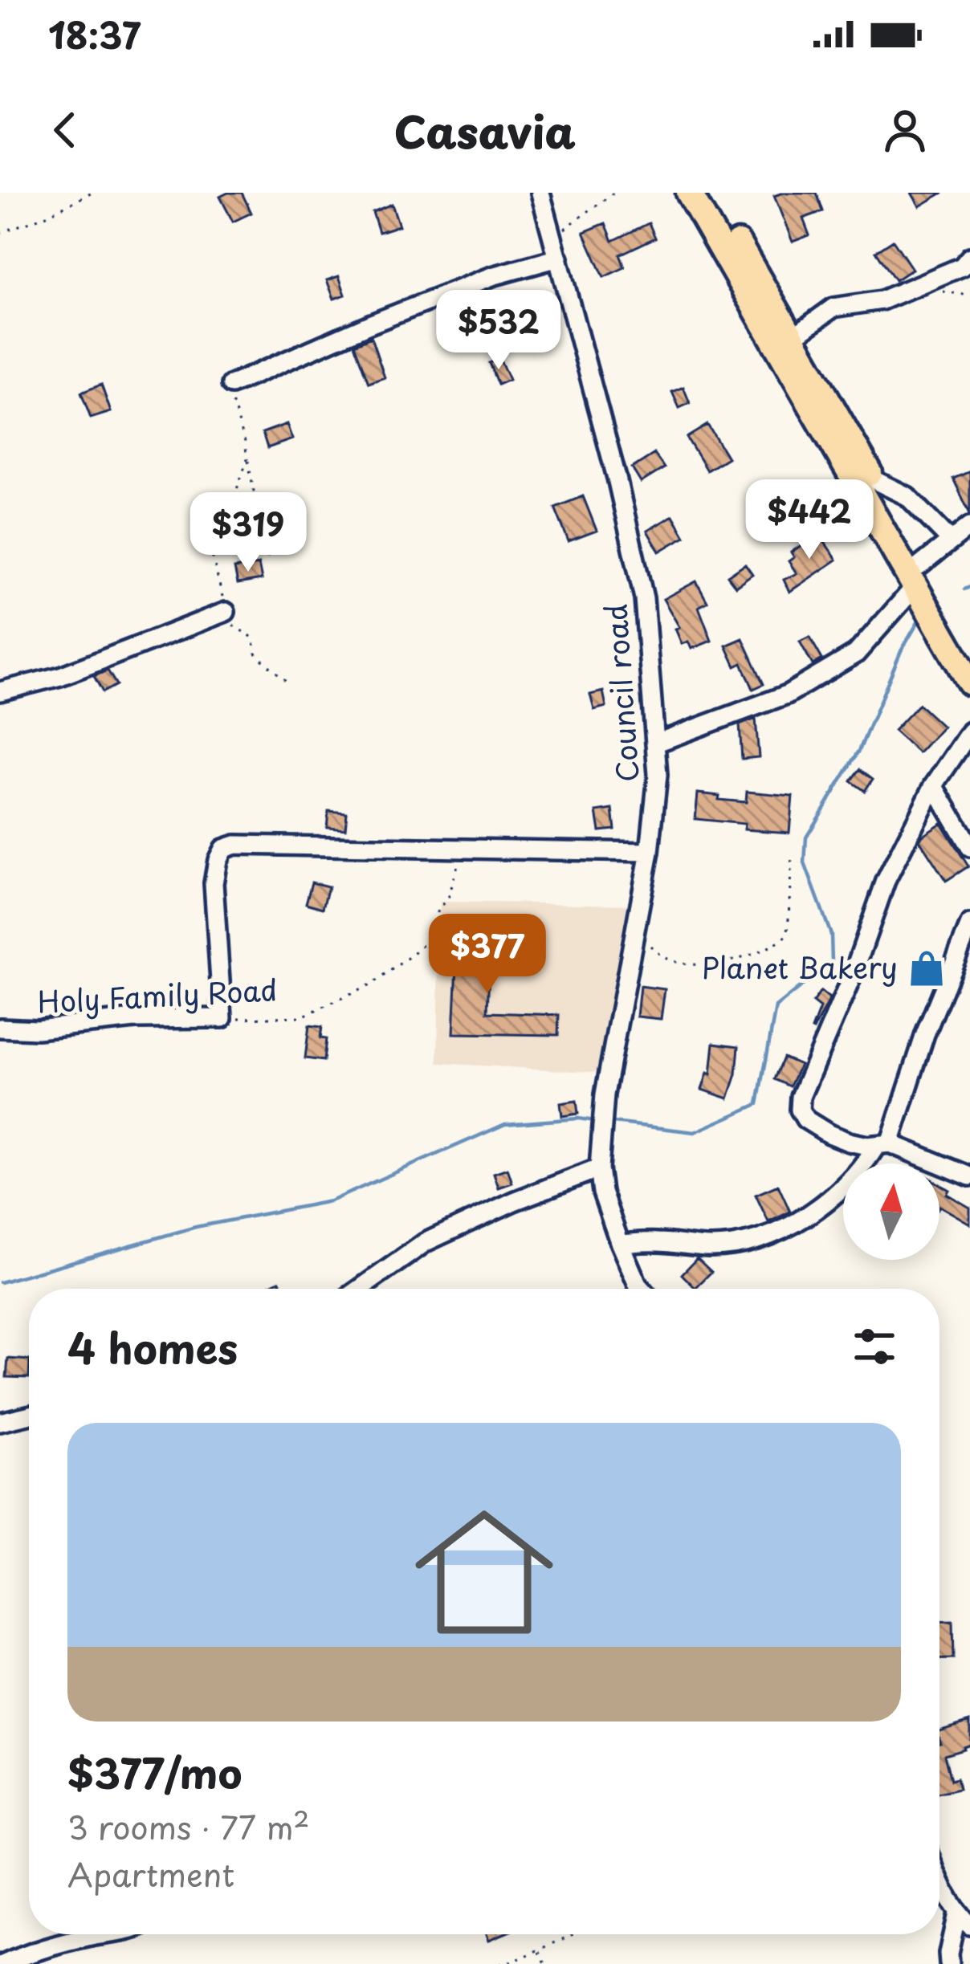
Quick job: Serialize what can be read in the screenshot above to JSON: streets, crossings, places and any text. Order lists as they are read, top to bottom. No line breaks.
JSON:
{"streets":{"street":["Council road","Holy Family Road"]},"places":{"shop":["Planet Bakery"]},"north":"top","page":{"status":"18:37","header":"Casavia","price":["$532","$442","$319","$377"],"heading":"4 homes","list":[{"name":"$377/mo","note":"3 rooms · 77 m² · Apartment"}]}}
